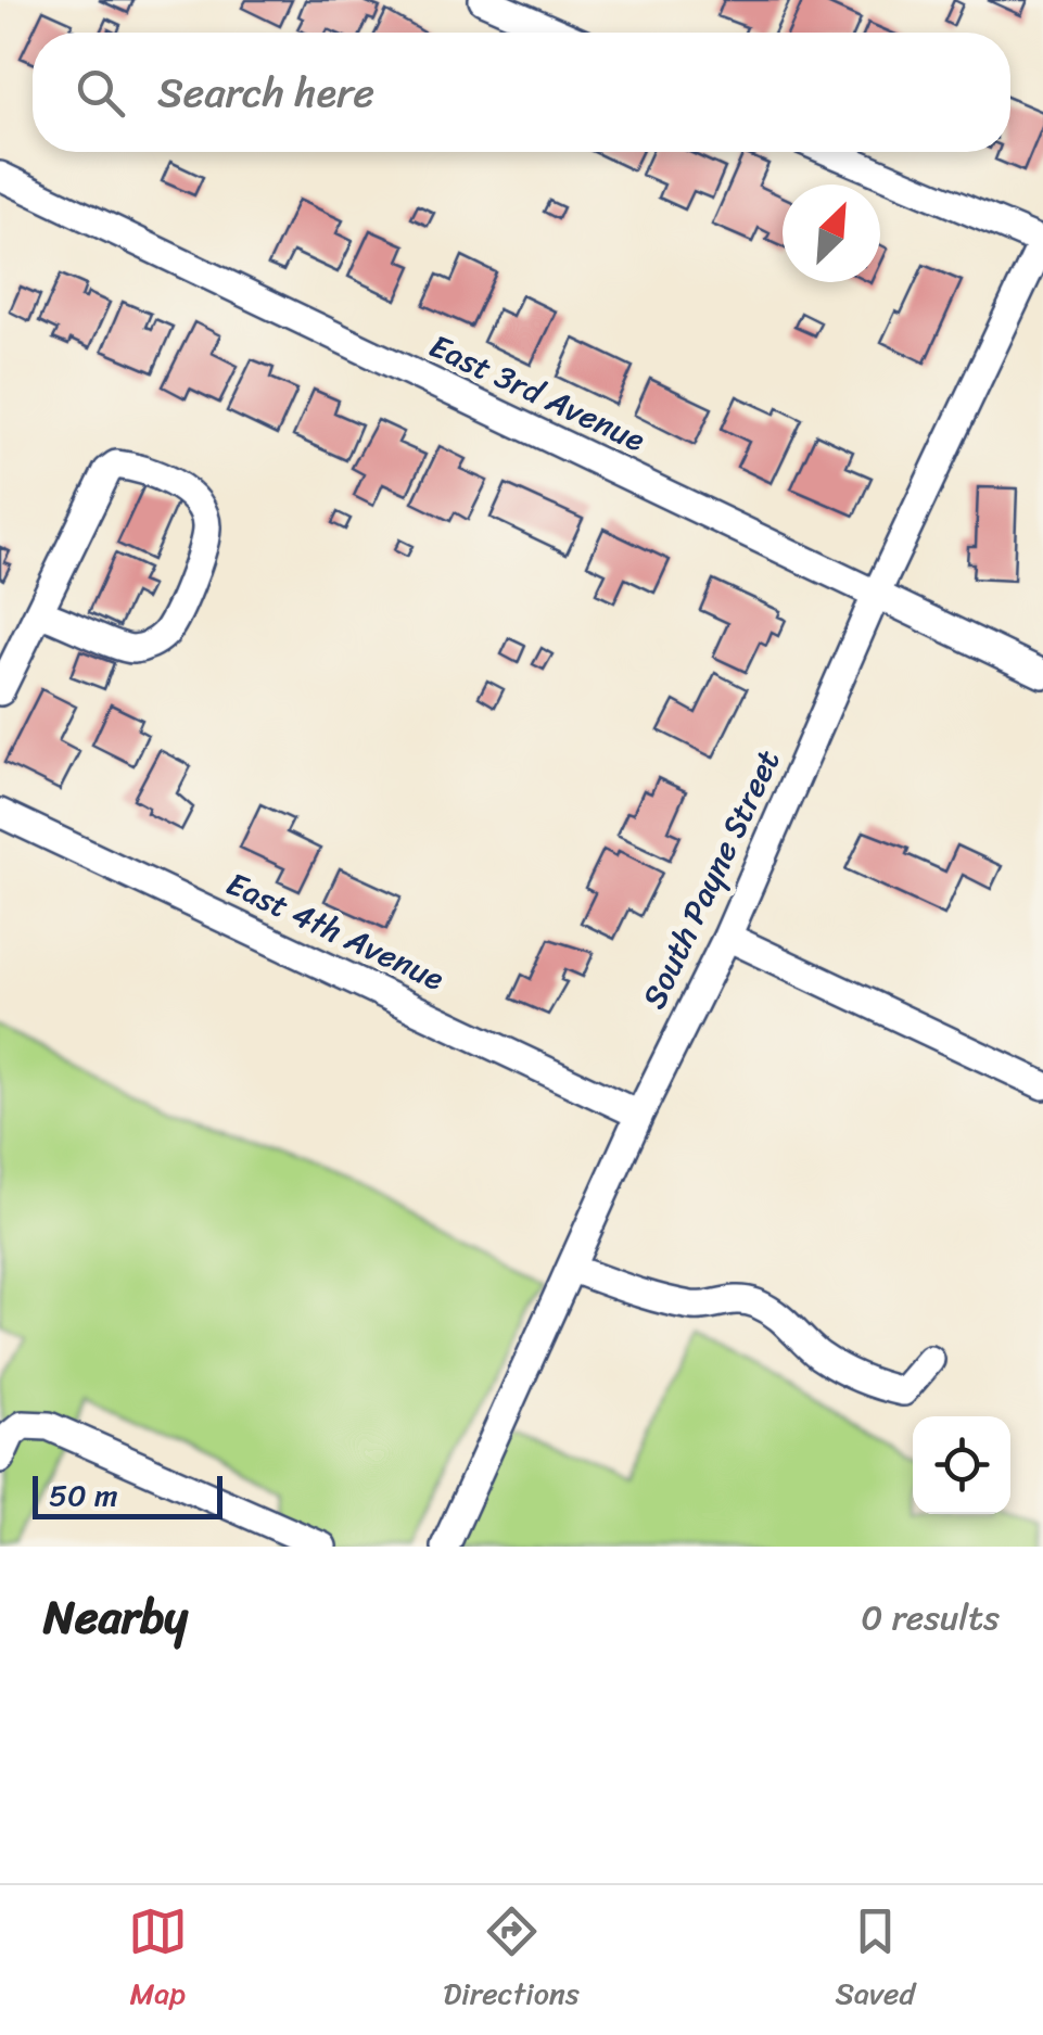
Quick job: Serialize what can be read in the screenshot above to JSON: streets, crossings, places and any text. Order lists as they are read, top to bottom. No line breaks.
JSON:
{"streets":{"street":["East 3rd Avenue","South Payne Street","East 4th Avenue"]},"crossings":[["East 3rd Avenue","South Payne Street"],["South Payne Street","East 4th Avenue"]],"scale_bar":"50 m","north":"top right","page":{"search":"Search here","scale":"50 m","heading":["Nearby","0 results"],"nav":["Map","Directions","Saved"]}}
